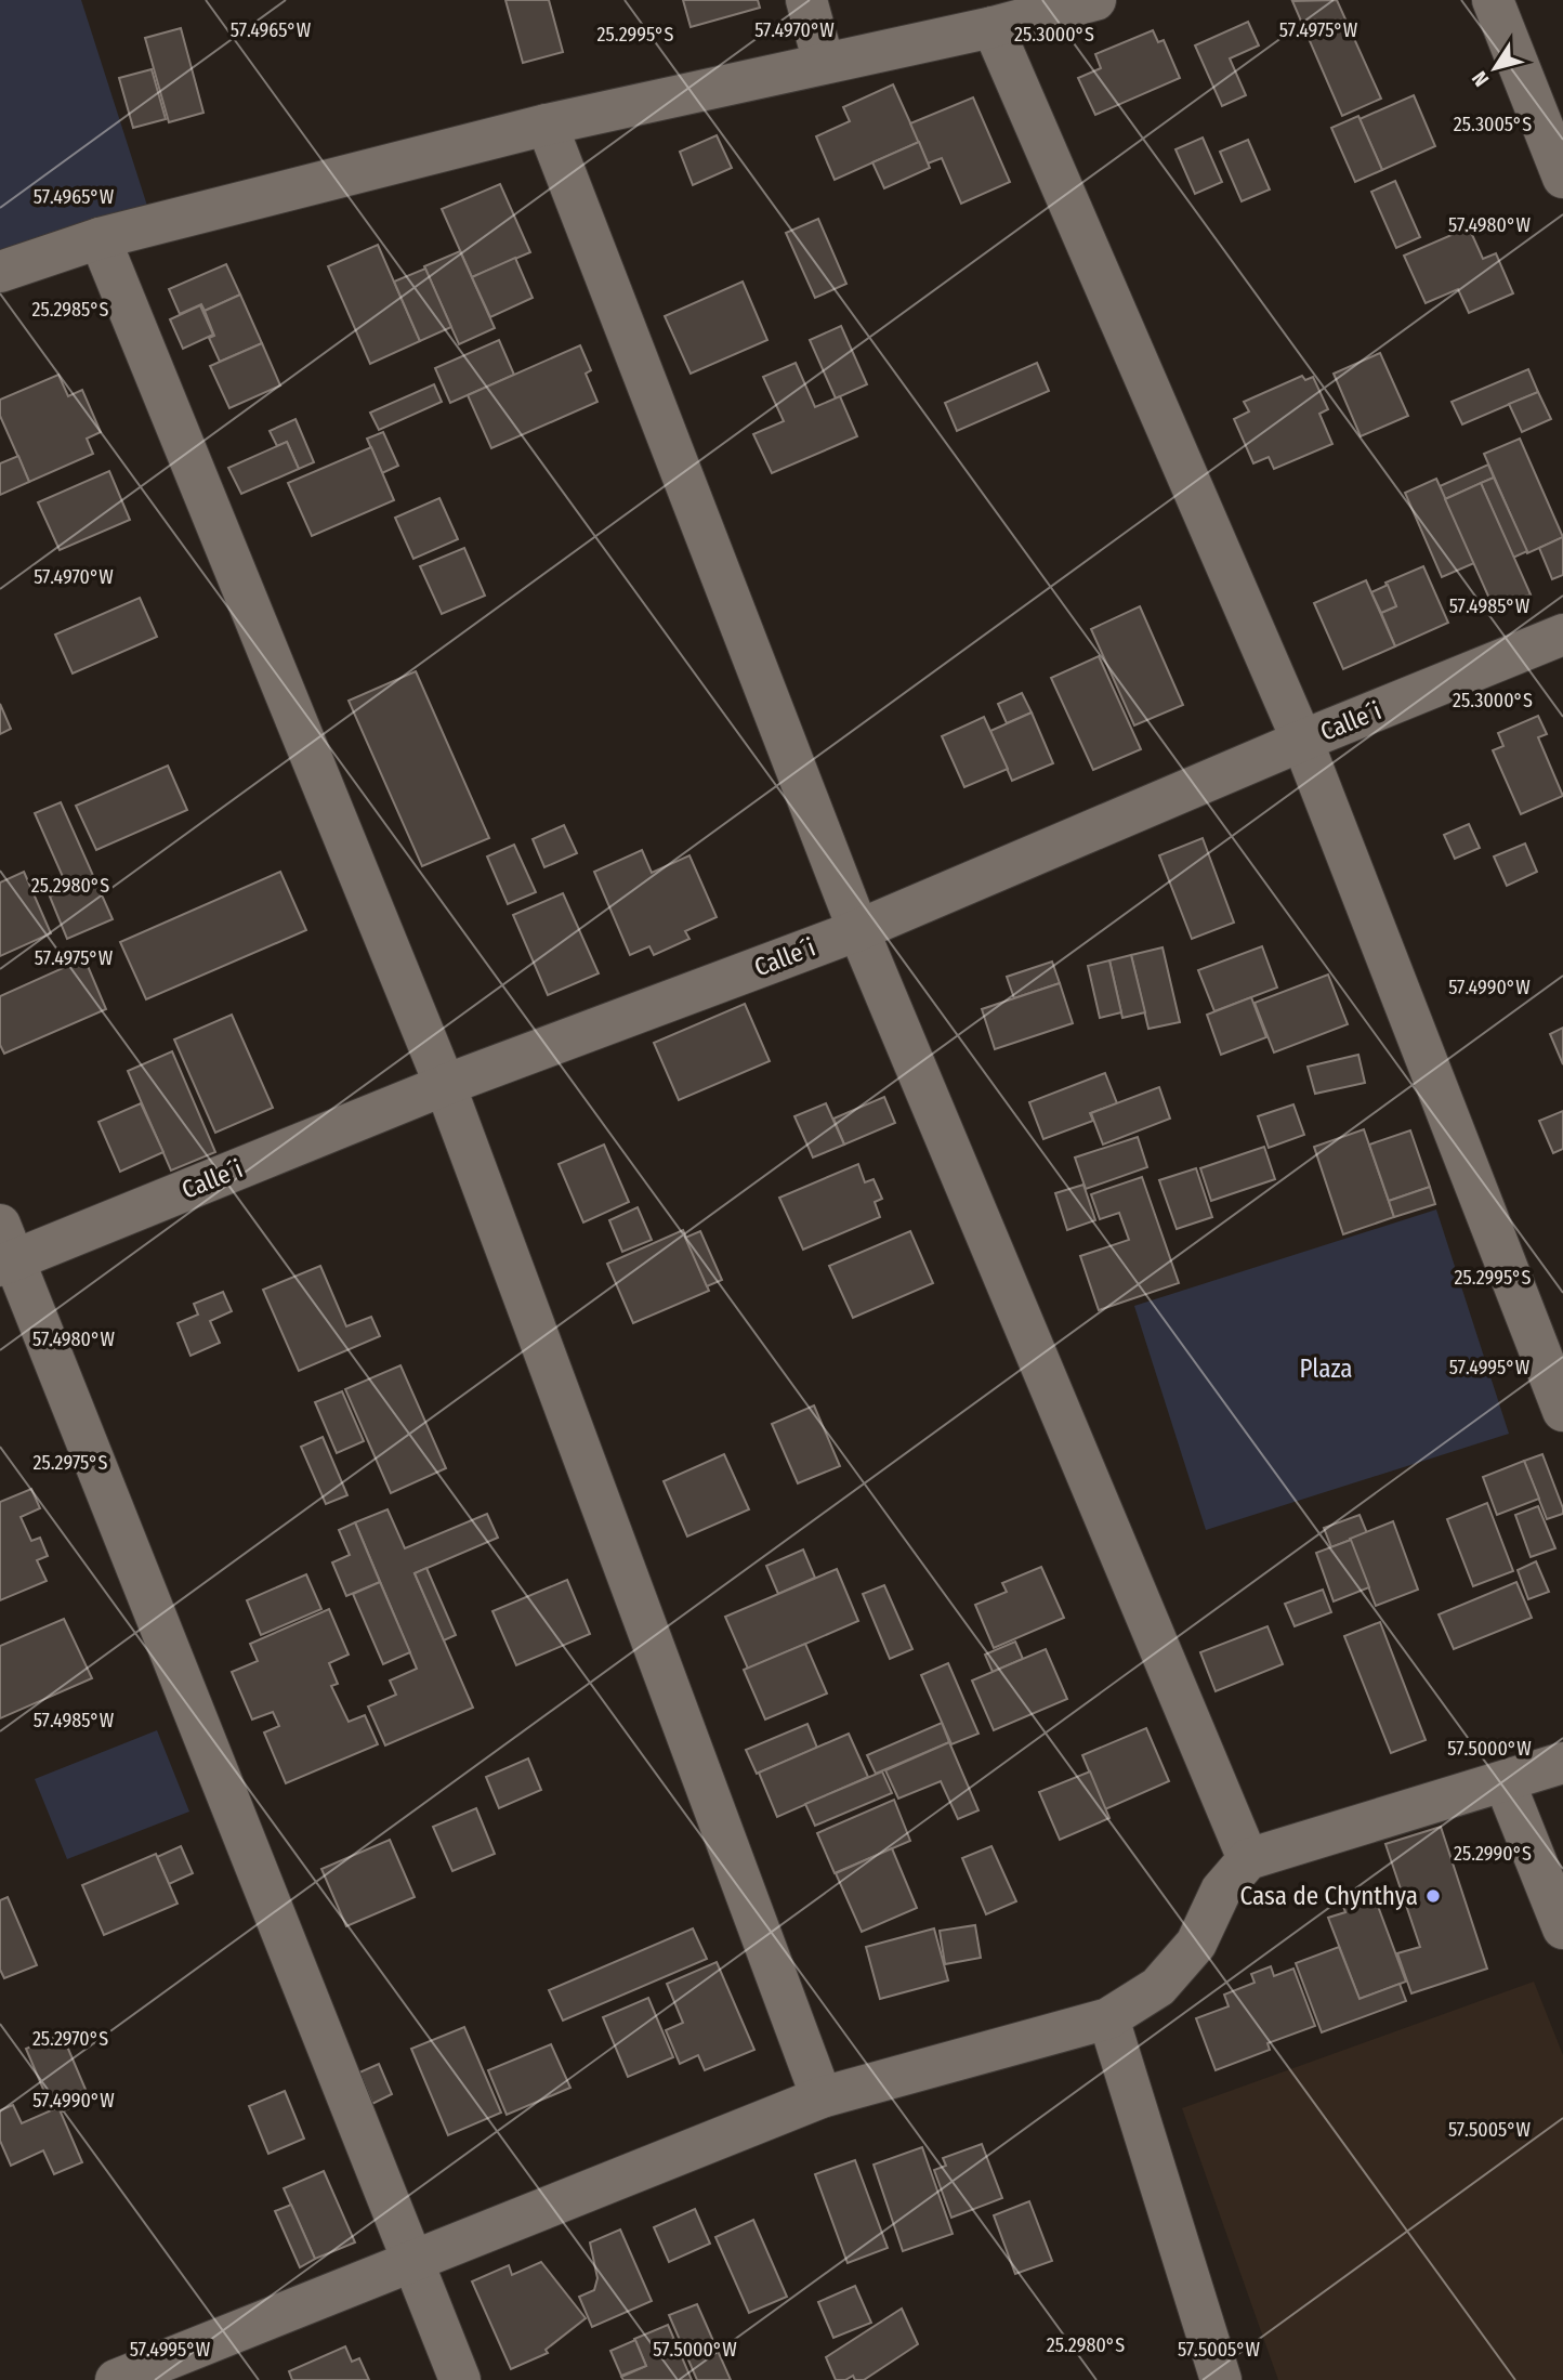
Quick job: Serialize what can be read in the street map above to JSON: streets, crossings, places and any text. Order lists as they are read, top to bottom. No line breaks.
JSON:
{"streets":{"street":["Calle´i"]},"parks":["Plaza"],"places":["Casa de Chynthya"],"north":"bottom left","coordinates":["57.4970°W","57.4965°W","57.4975°W","25.2995°S","25.3000°S","25.3005°S","57.4980°W","25.2985°S","57.4985°W","25.2980°S","57.4990°W","57.4995°W","25.2975°S","57.5000°W","25.2990°S","25.2970°S","57.5005°W"]}
